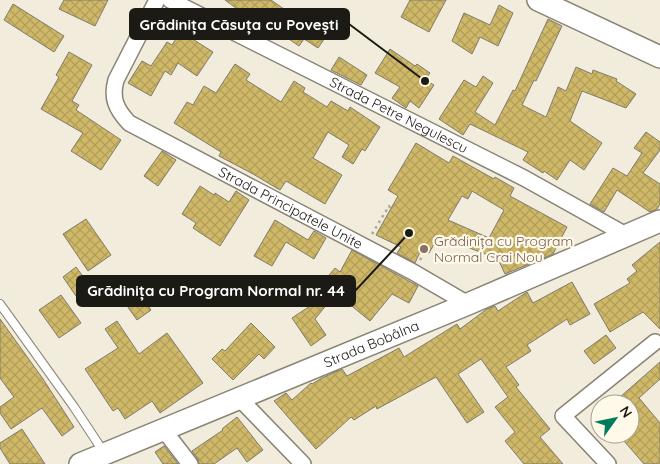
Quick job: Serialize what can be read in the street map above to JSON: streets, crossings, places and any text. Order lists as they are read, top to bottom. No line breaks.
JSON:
{"streets":{"main road":["Strada Bobâlna"],"street":["Strada Petre Negulescu","Strada Principatele Unite"]},"crossings":[["Strada Petre Negulescu","Strada Bobâlna"],["Strada Principatele Unite","Strada Bobâlna"]],"places":["Grădinița Căsuța cu Povești","Grădinița cu Program Normal nr. 44","Grădinița cu Program Normal Crai Nou"],"north":"top right"}
